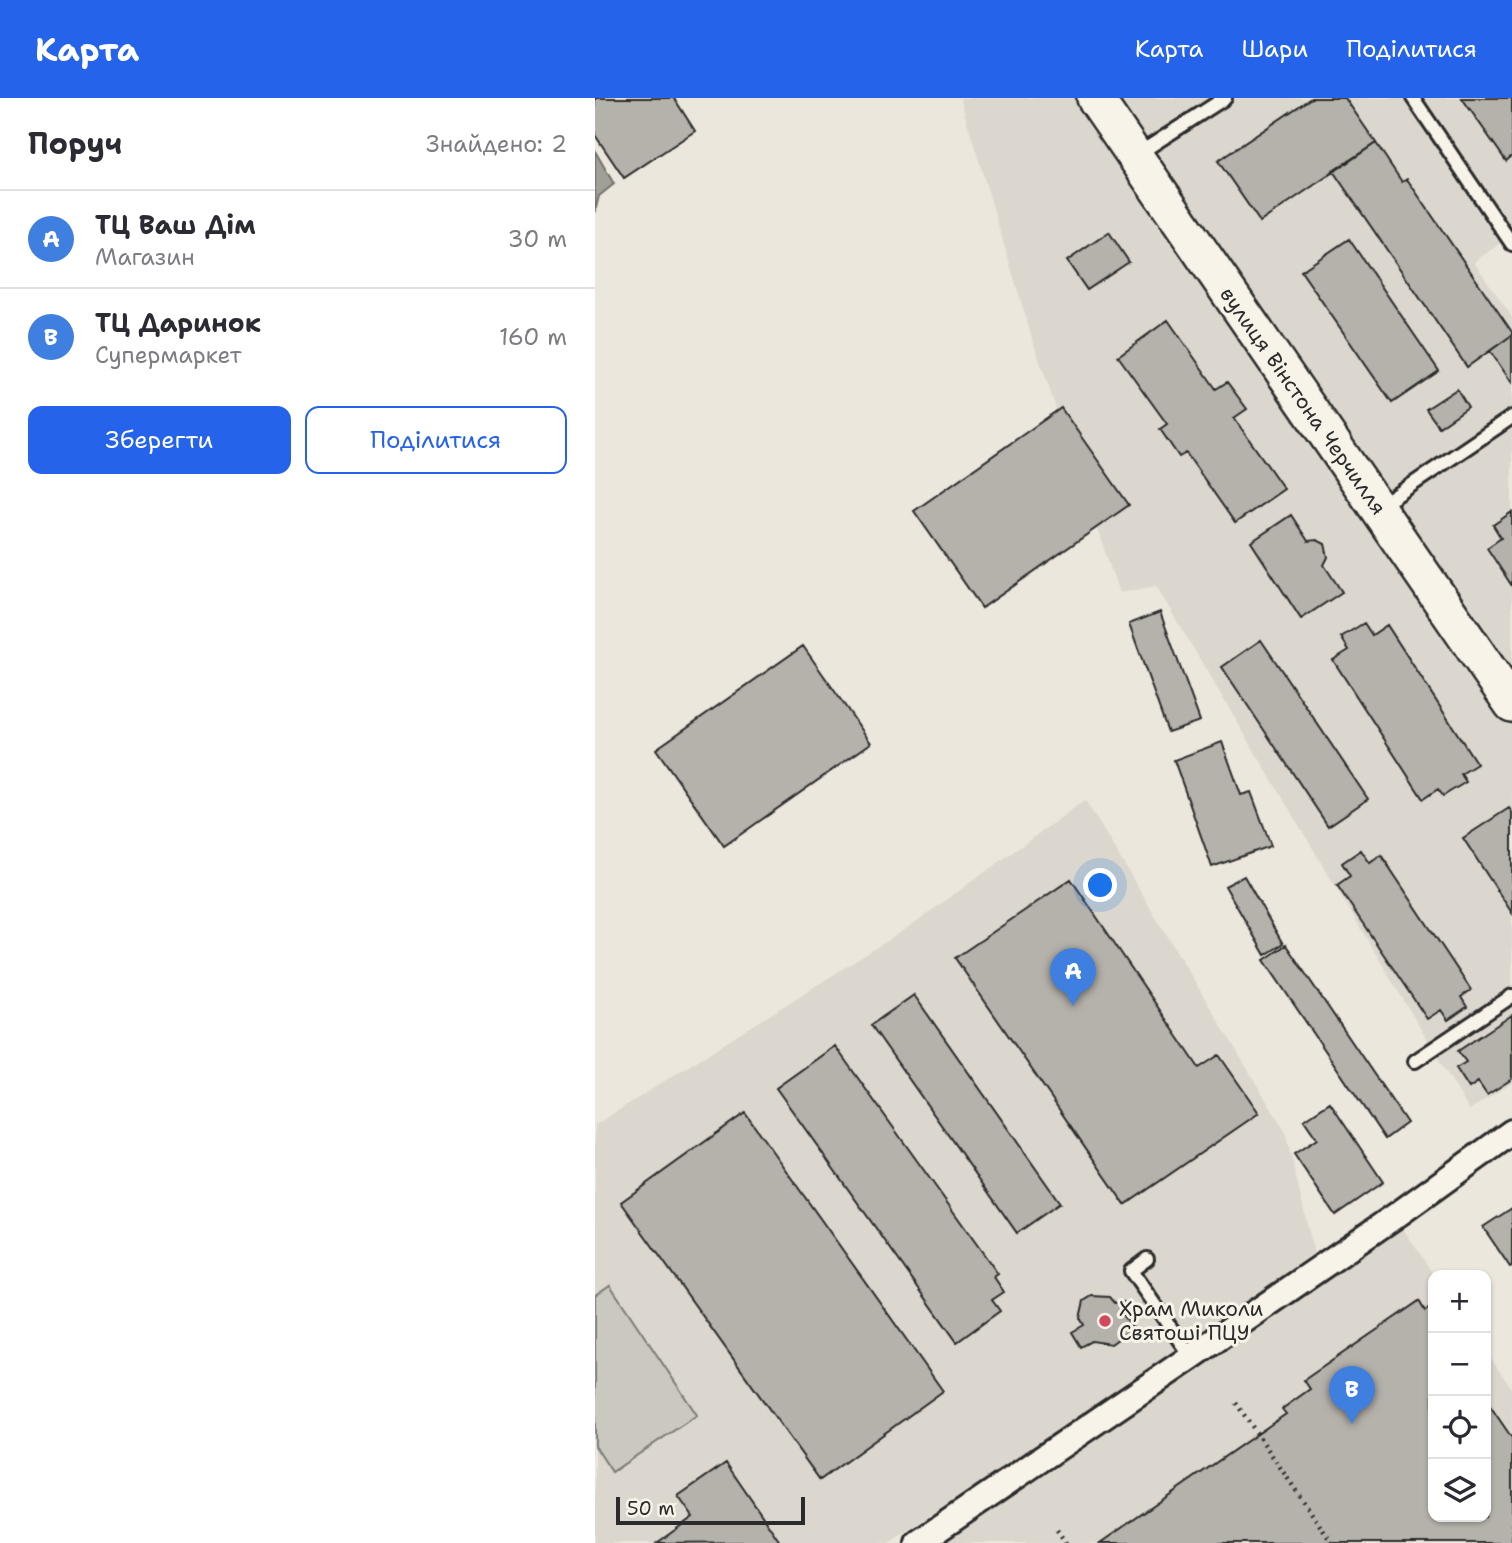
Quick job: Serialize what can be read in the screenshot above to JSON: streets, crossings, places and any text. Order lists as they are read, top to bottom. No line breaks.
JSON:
{"streets":{"street":["вулиця Вінстона Черчилля"]},"places":["Храм Миколи Святоші ПЦУ"],"scale_bar":"50 m","page":{"header":"Карта","nav":["Карта","Шари","Поділитися"],"heading":["Поруч","Знайдено: 2"],"list":[{"mark":"A","name":"ТЦ Ваш Дім","note":"Магазин","value":"30 m"},{"mark":"B","name":"ТЦ Даринок","note":"Супермаркет","value":"160 m"}],"buttons":["Зберегти","Поділитися"],"pins":["A","B"],"map_buttons":["+","−"],"scale":"50 m"}}
